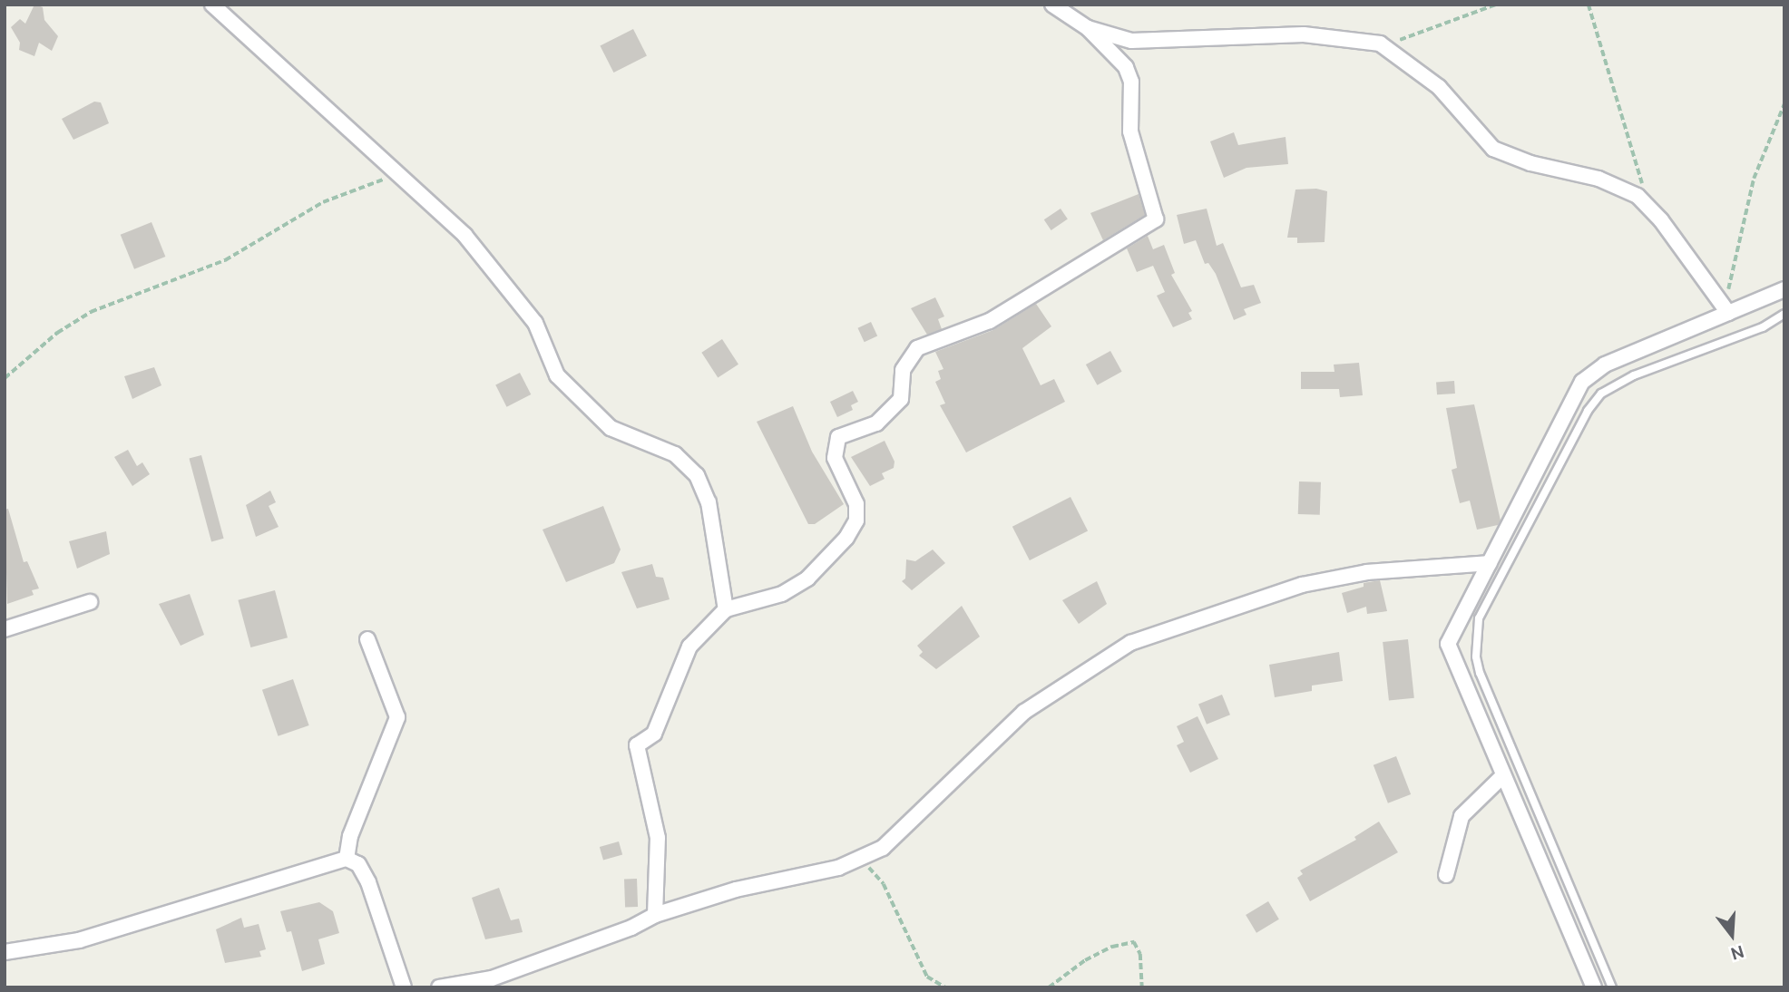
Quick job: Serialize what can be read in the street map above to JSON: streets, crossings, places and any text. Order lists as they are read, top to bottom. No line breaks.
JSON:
{"north":"bottom"}
